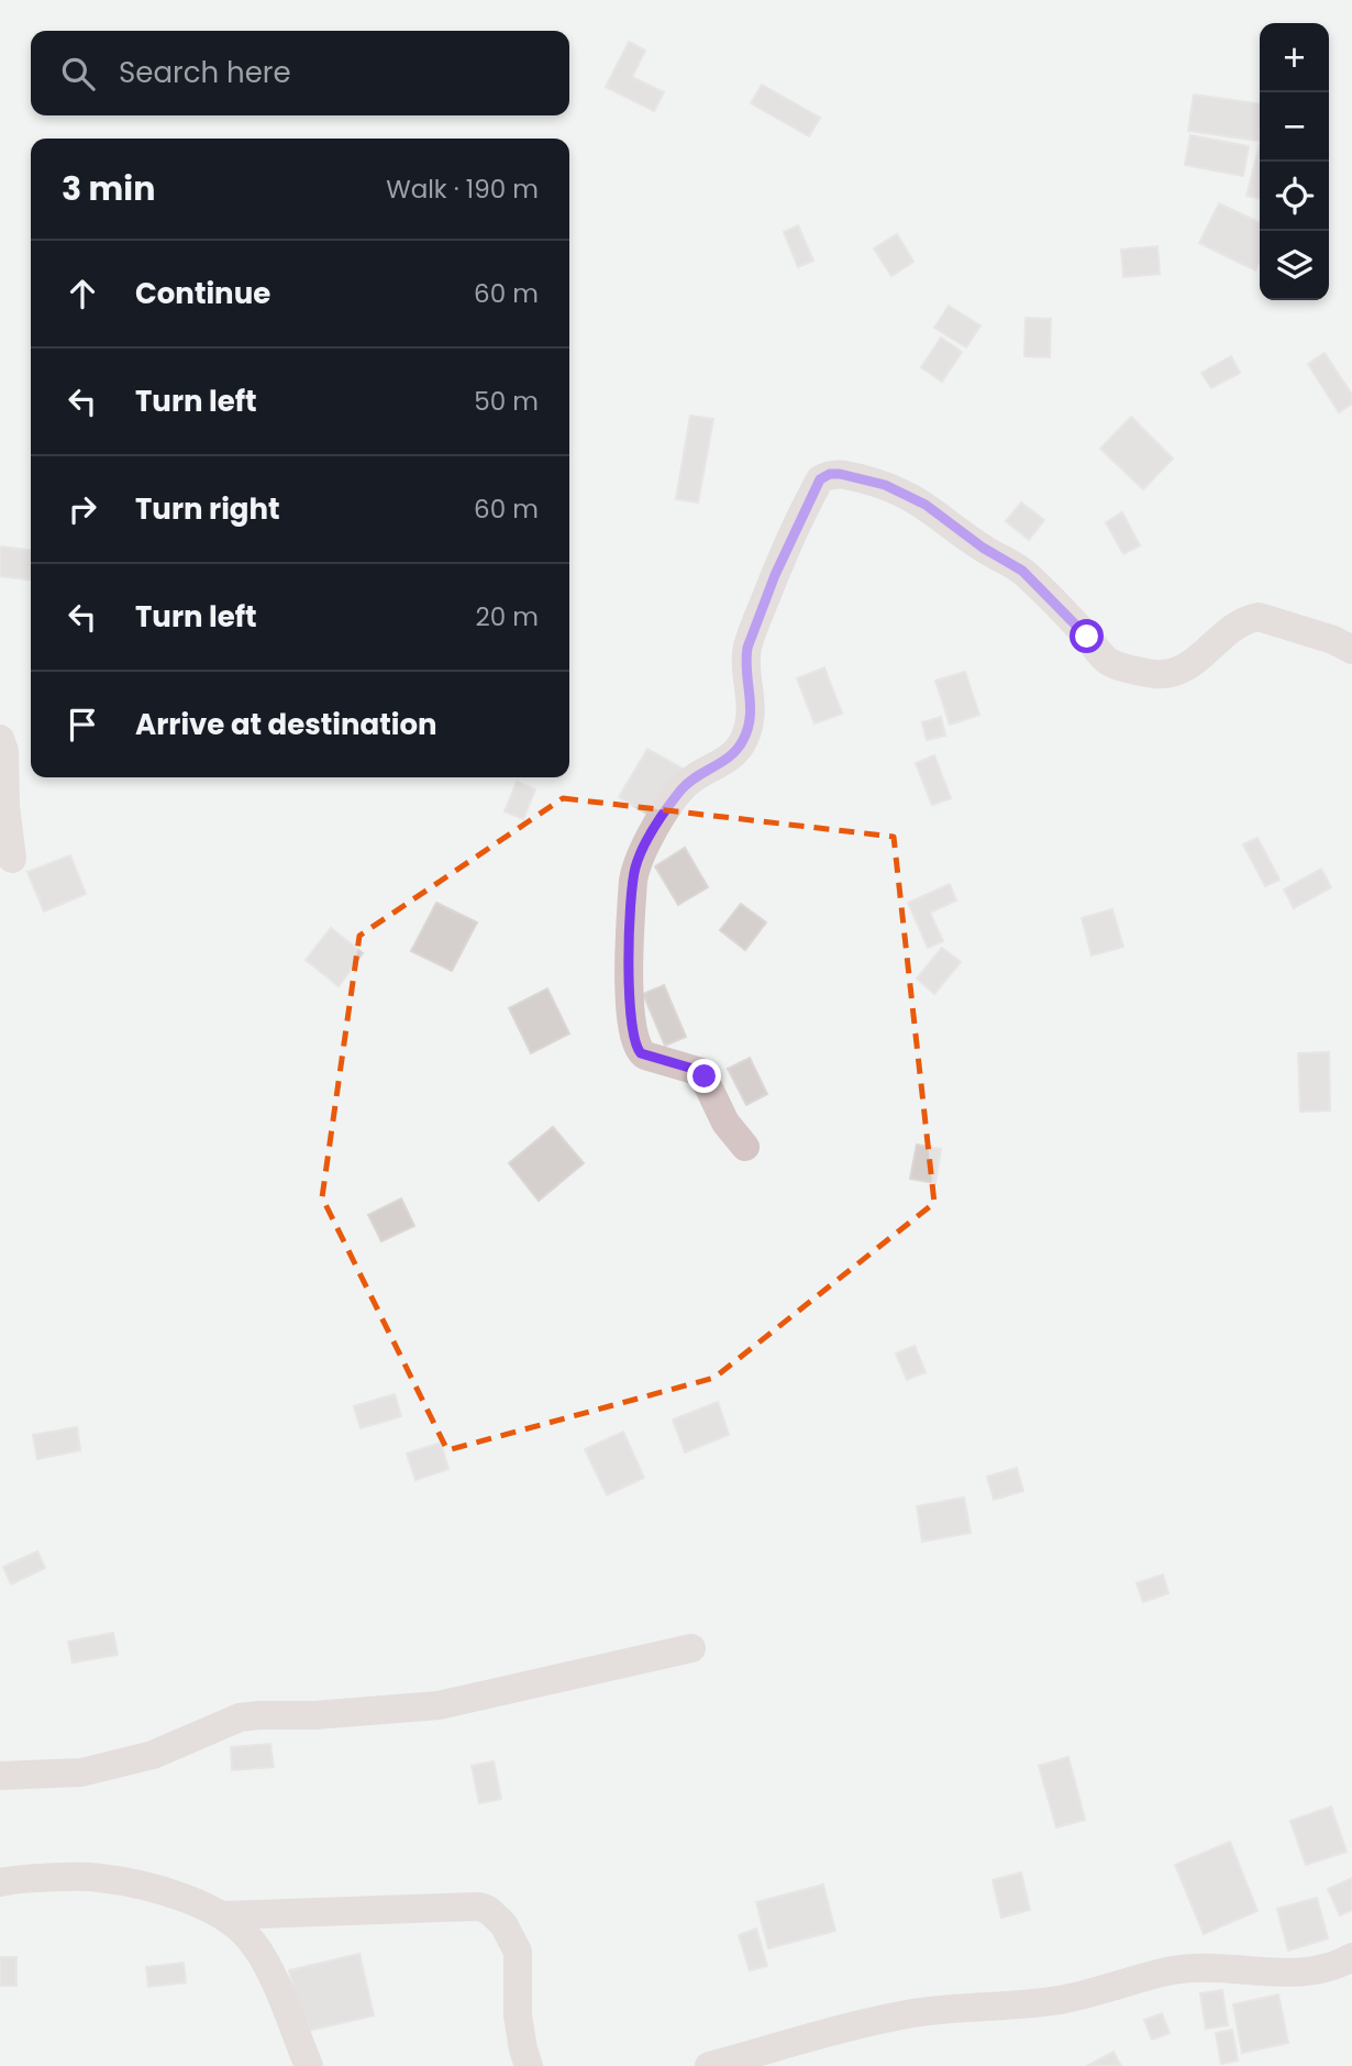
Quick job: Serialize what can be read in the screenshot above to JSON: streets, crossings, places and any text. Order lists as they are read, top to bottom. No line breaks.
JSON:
{"page":{"map_buttons":["+","−"],"search":"Search here","heading":["3 min","Walk · 190 m"],"list":[["Continue","60 m"],["Turn left","50 m"],["Turn right","60 m"],["Turn left","20 m"],"Arrive at destination"]}}
